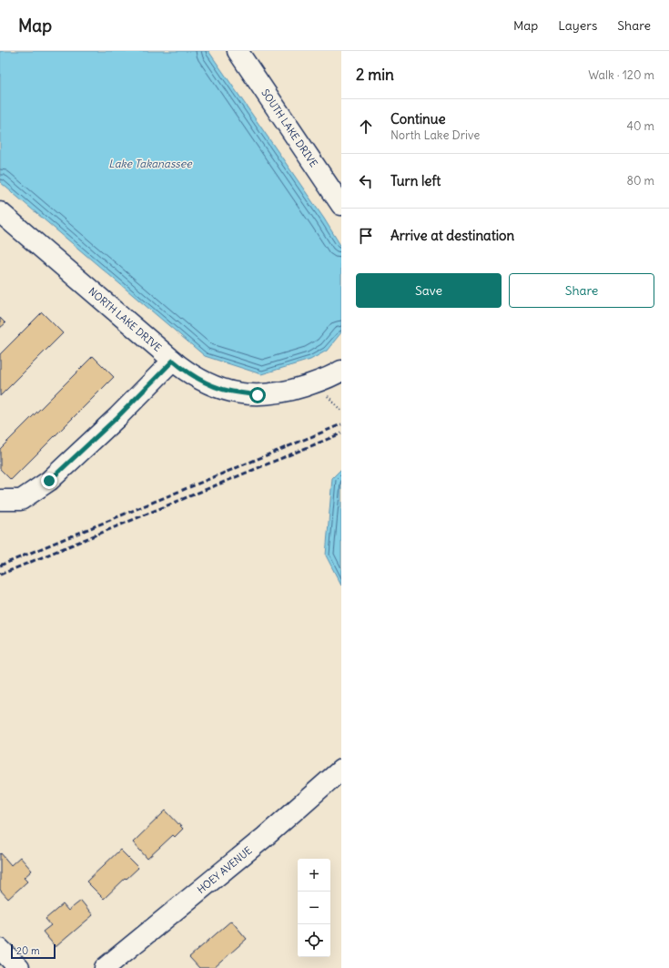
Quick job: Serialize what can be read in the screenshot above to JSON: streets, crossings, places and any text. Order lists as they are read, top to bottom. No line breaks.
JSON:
{"streets":{"street":["SOUTH LAKE DRIVE","NORTH LAKE DRIVE","HOEY AVENUE"]},"water":["Lake Takanassee"],"scale_bar":"20 m","page":{"header":"Map","nav":["Map","Layers","Share"],"heading":["2 min","Walk · 120 m"],"list":[["Continue","North Lake Drive","40 m"],["Turn left","80 m"],"Arrive at destination"],"buttons":["Save","Share"],"map_buttons":["+","−"],"scale":"20 m"}}
